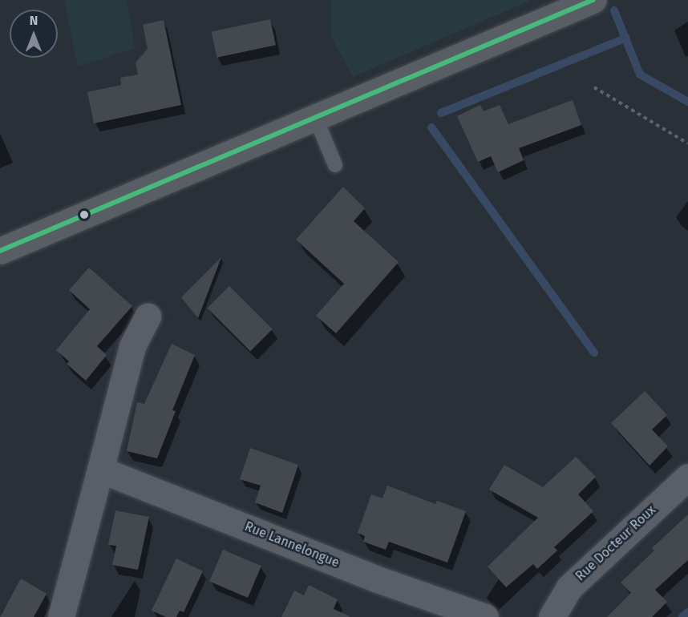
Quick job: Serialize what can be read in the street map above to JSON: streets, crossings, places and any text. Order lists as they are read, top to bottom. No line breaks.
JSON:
{"streets":{"street":["Rue Docteur Roux","Rue Lannelongue"]},"north":"top"}
